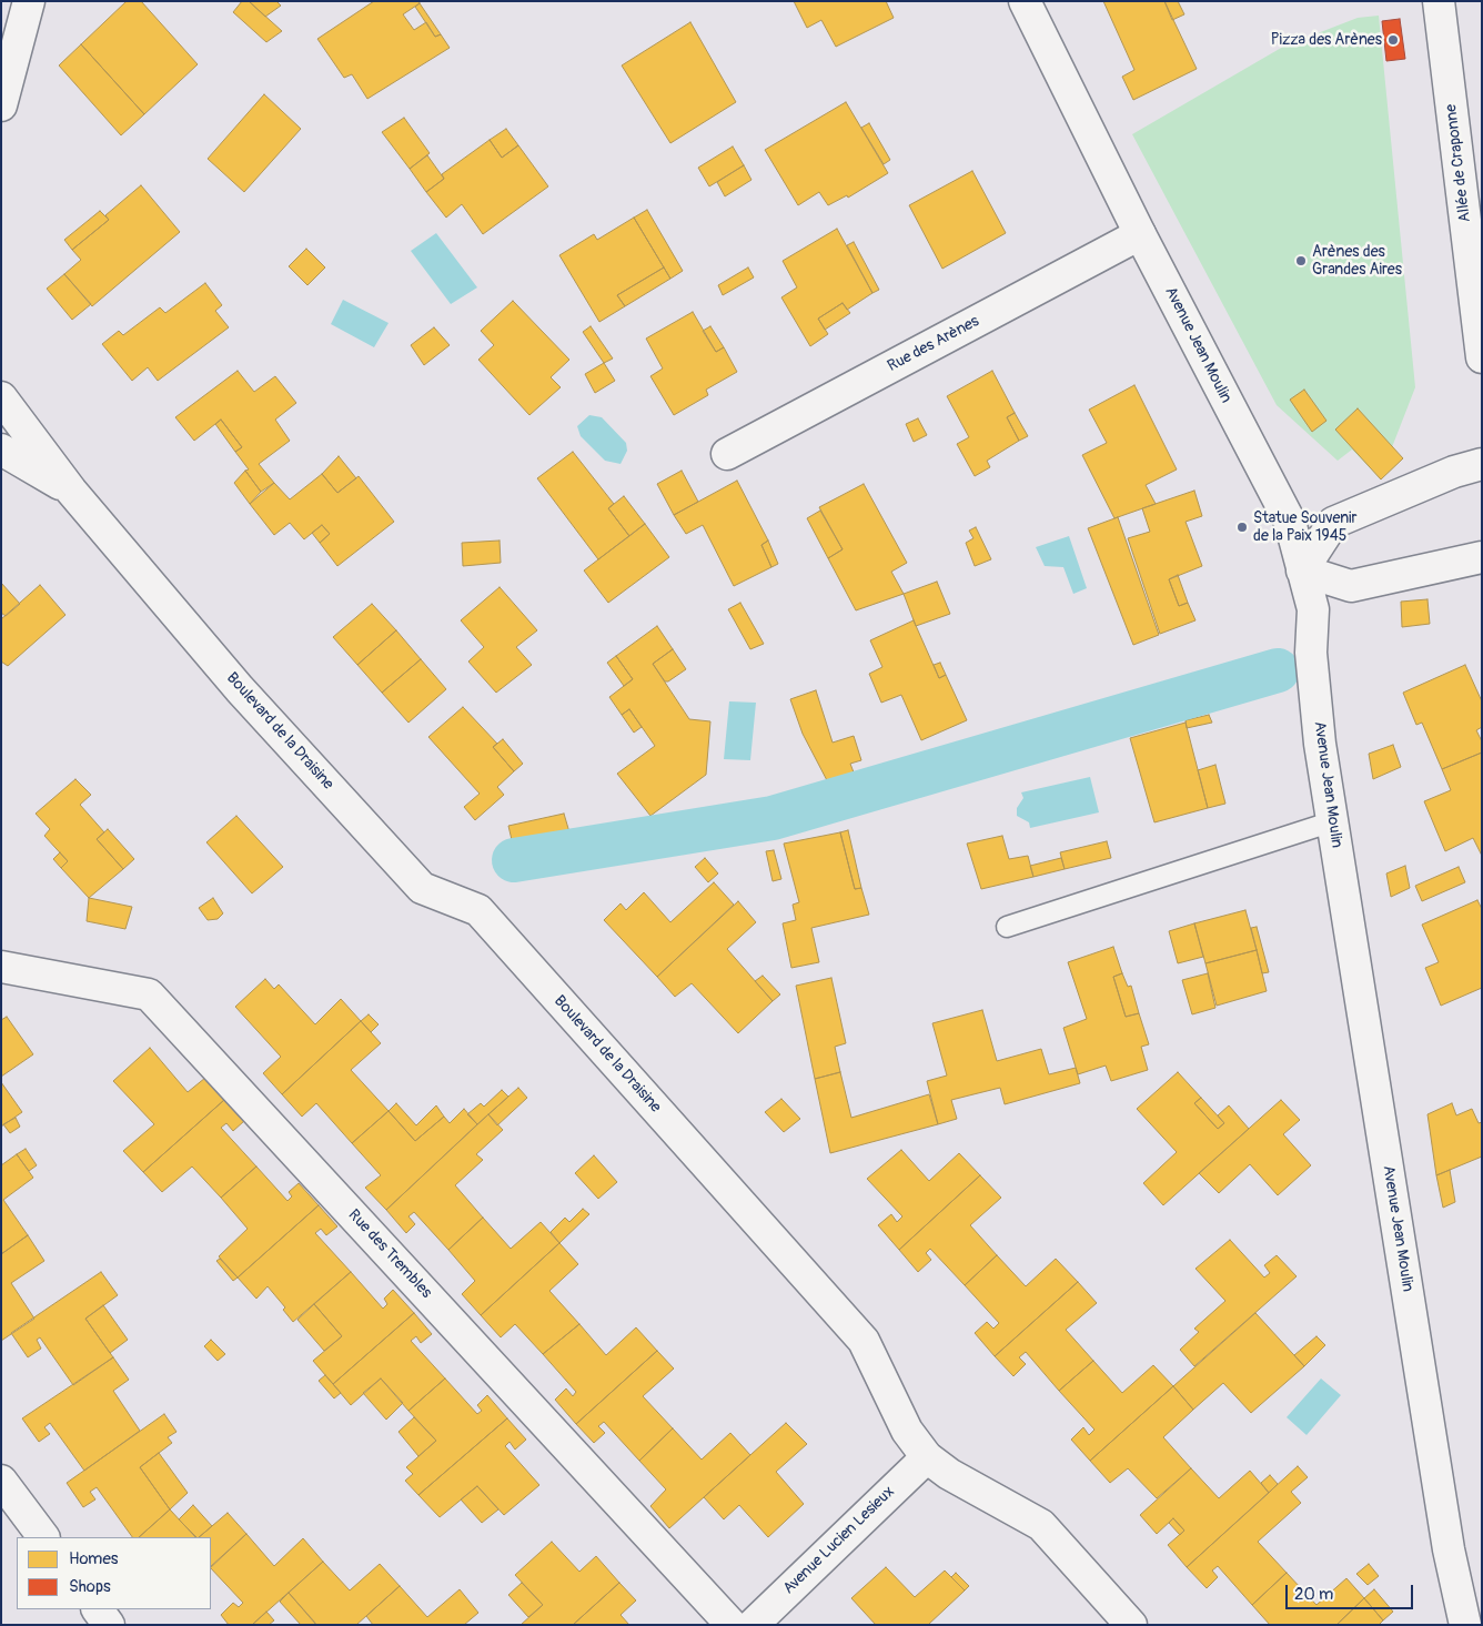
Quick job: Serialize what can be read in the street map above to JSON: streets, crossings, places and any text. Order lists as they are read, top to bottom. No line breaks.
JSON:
{"streets":{"street":["Allée de Craponne","Rue des Arènes","Avenue Jean Moulin","Boulevard de la Draisine","Rue des Trembles","Avenue Lucien Lesieux"]},"crossings":[["Rue des Arènes","Avenue Jean Moulin"],["Boulevard de la Draisine","Avenue Lucien Lesieux"]],"places":["Pizza des Arènes","Arènes des Grandes Aires","Statue Souvenir de la Paix 1945"],"legend":["Homes","Shops"],"scale_bar":"20 m"}
